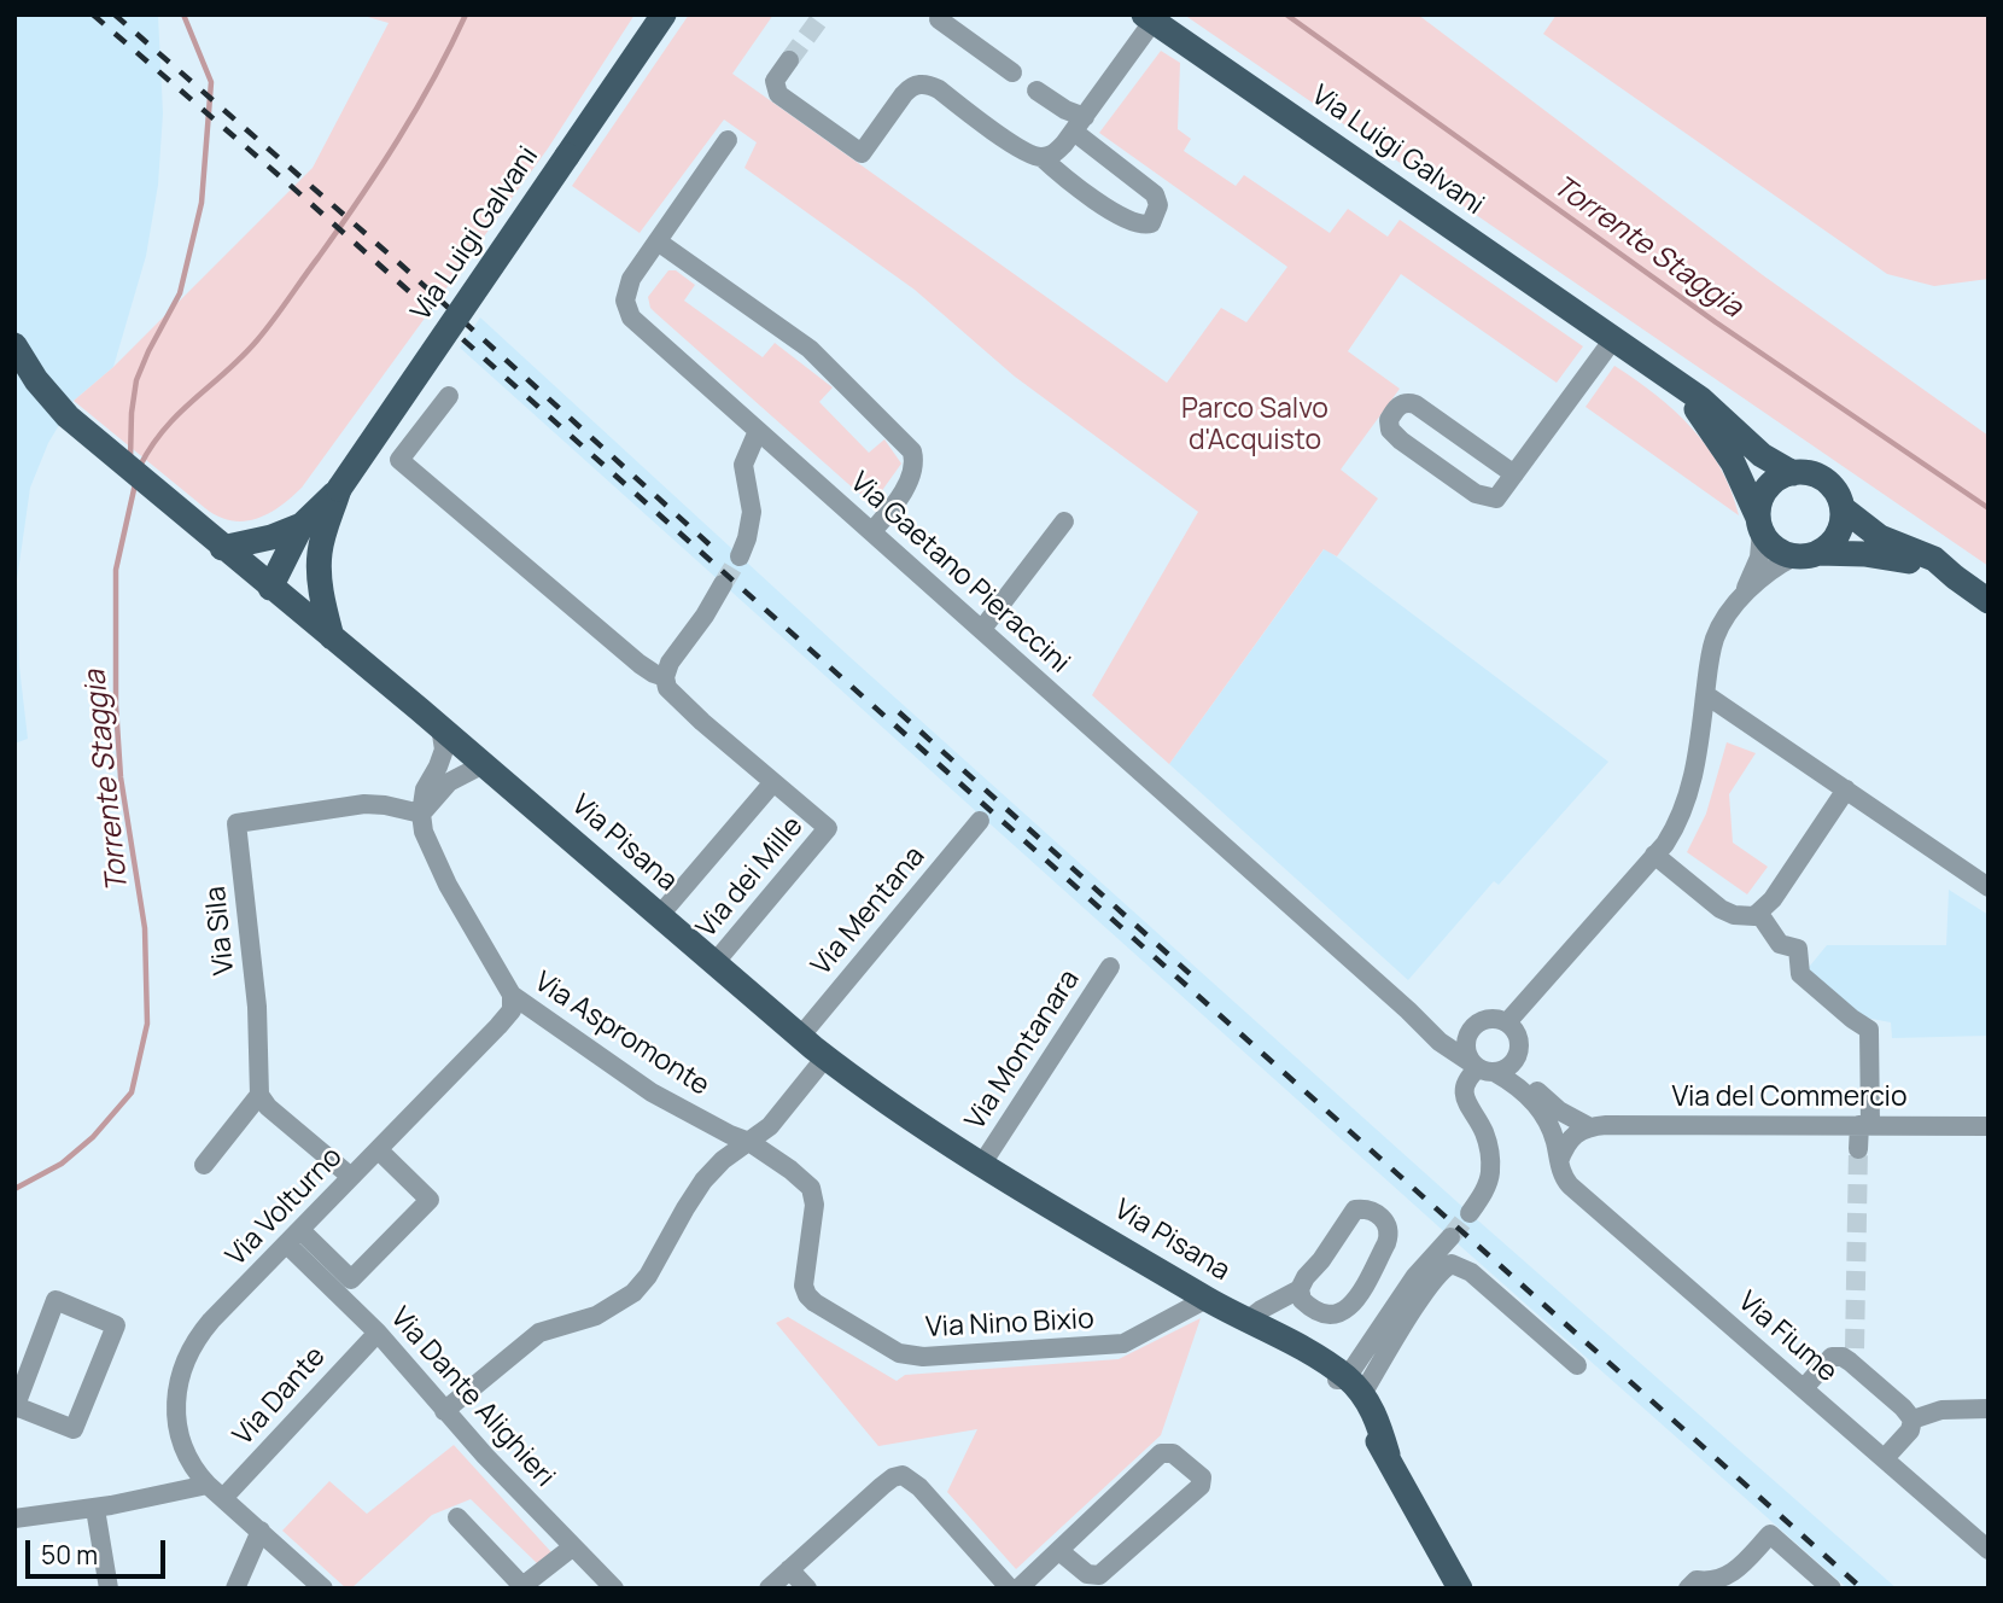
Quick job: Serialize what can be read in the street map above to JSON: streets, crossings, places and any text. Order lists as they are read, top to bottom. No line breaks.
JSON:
{"streets":{"main road":["Via Luigi Galvani","Via Pisana"],"street":["Via Gaetano Pieraccini","Via dei Mille","Via Mentana","Via Sila","Via Aspromonte","Via Montanara","Via del Commercio","Via Volturno","Via Nino Bixio","Via Fiume","Via Dante","Via Dante Alighieri"]},"crossings":[["Via Luigi Galvani","Via Pisana"],["Via Gaetano Pieraccini","Via Fiume"],["Via Pisana","Via dei Mille"],["Via Pisana","Via Mentana"],["Via Pisana","Via Montanara"],["Via Pisana","Via Nino Bixio"],["Via Sila","Via Aspromonte"],["Via Aspromonte","Via Volturno"],["Via Aspromonte","Via Nino Bixio"],["Via Volturno","Via Dante"],["Via Volturno","Via Dante Alighieri"],["Via Dante","Via Dante Alighieri"]],"water":["Torrente Staggia"],"parks":["Parco Salvo d'Acquisto"],"scale_bar":"50 m"}
